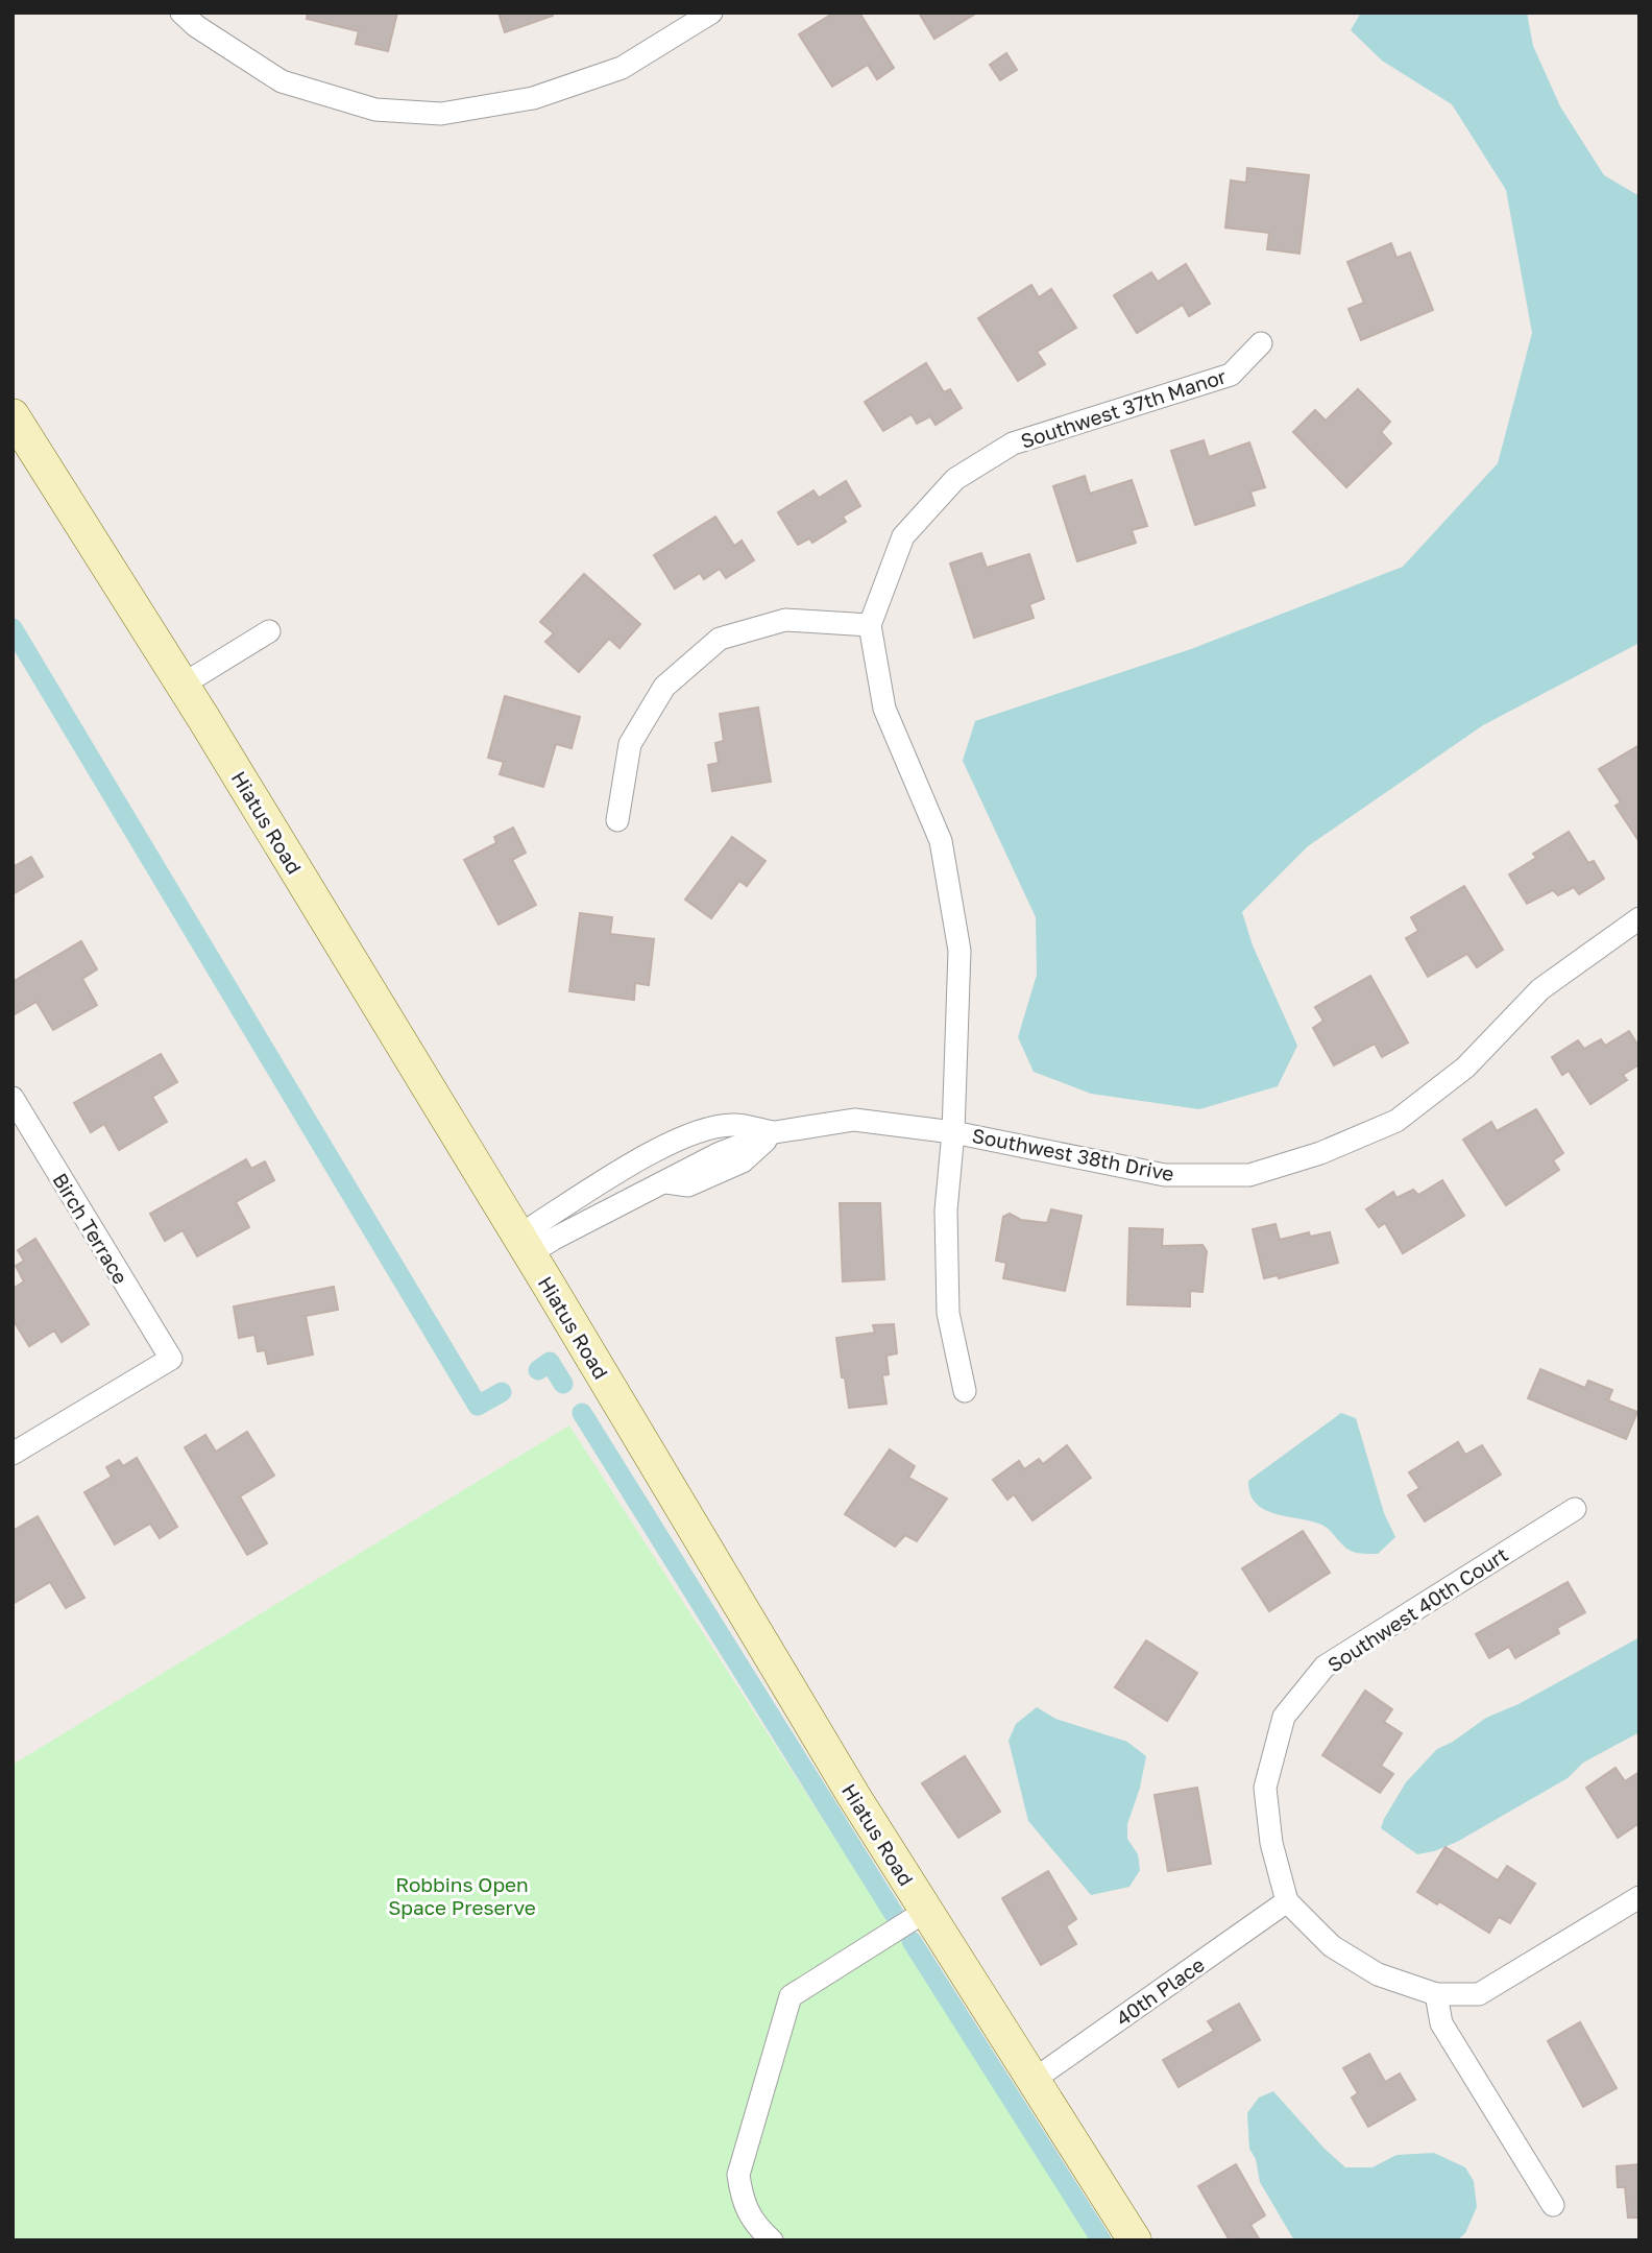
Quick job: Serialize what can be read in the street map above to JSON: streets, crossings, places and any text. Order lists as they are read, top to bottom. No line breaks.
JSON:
{"streets":{"street":["Southwest 37th Manor","Hiatus Road","Southwest 38th Drive","Birch Terrace","Southwest 40th Court","40th Place"]},"crossings":[["Hiatus Road","Southwest 38th Drive"],["Hiatus Road","40th Place"],["Southwest 40th Court","40th Place"]],"parks":["Robbins Open Space Preserve"]}
